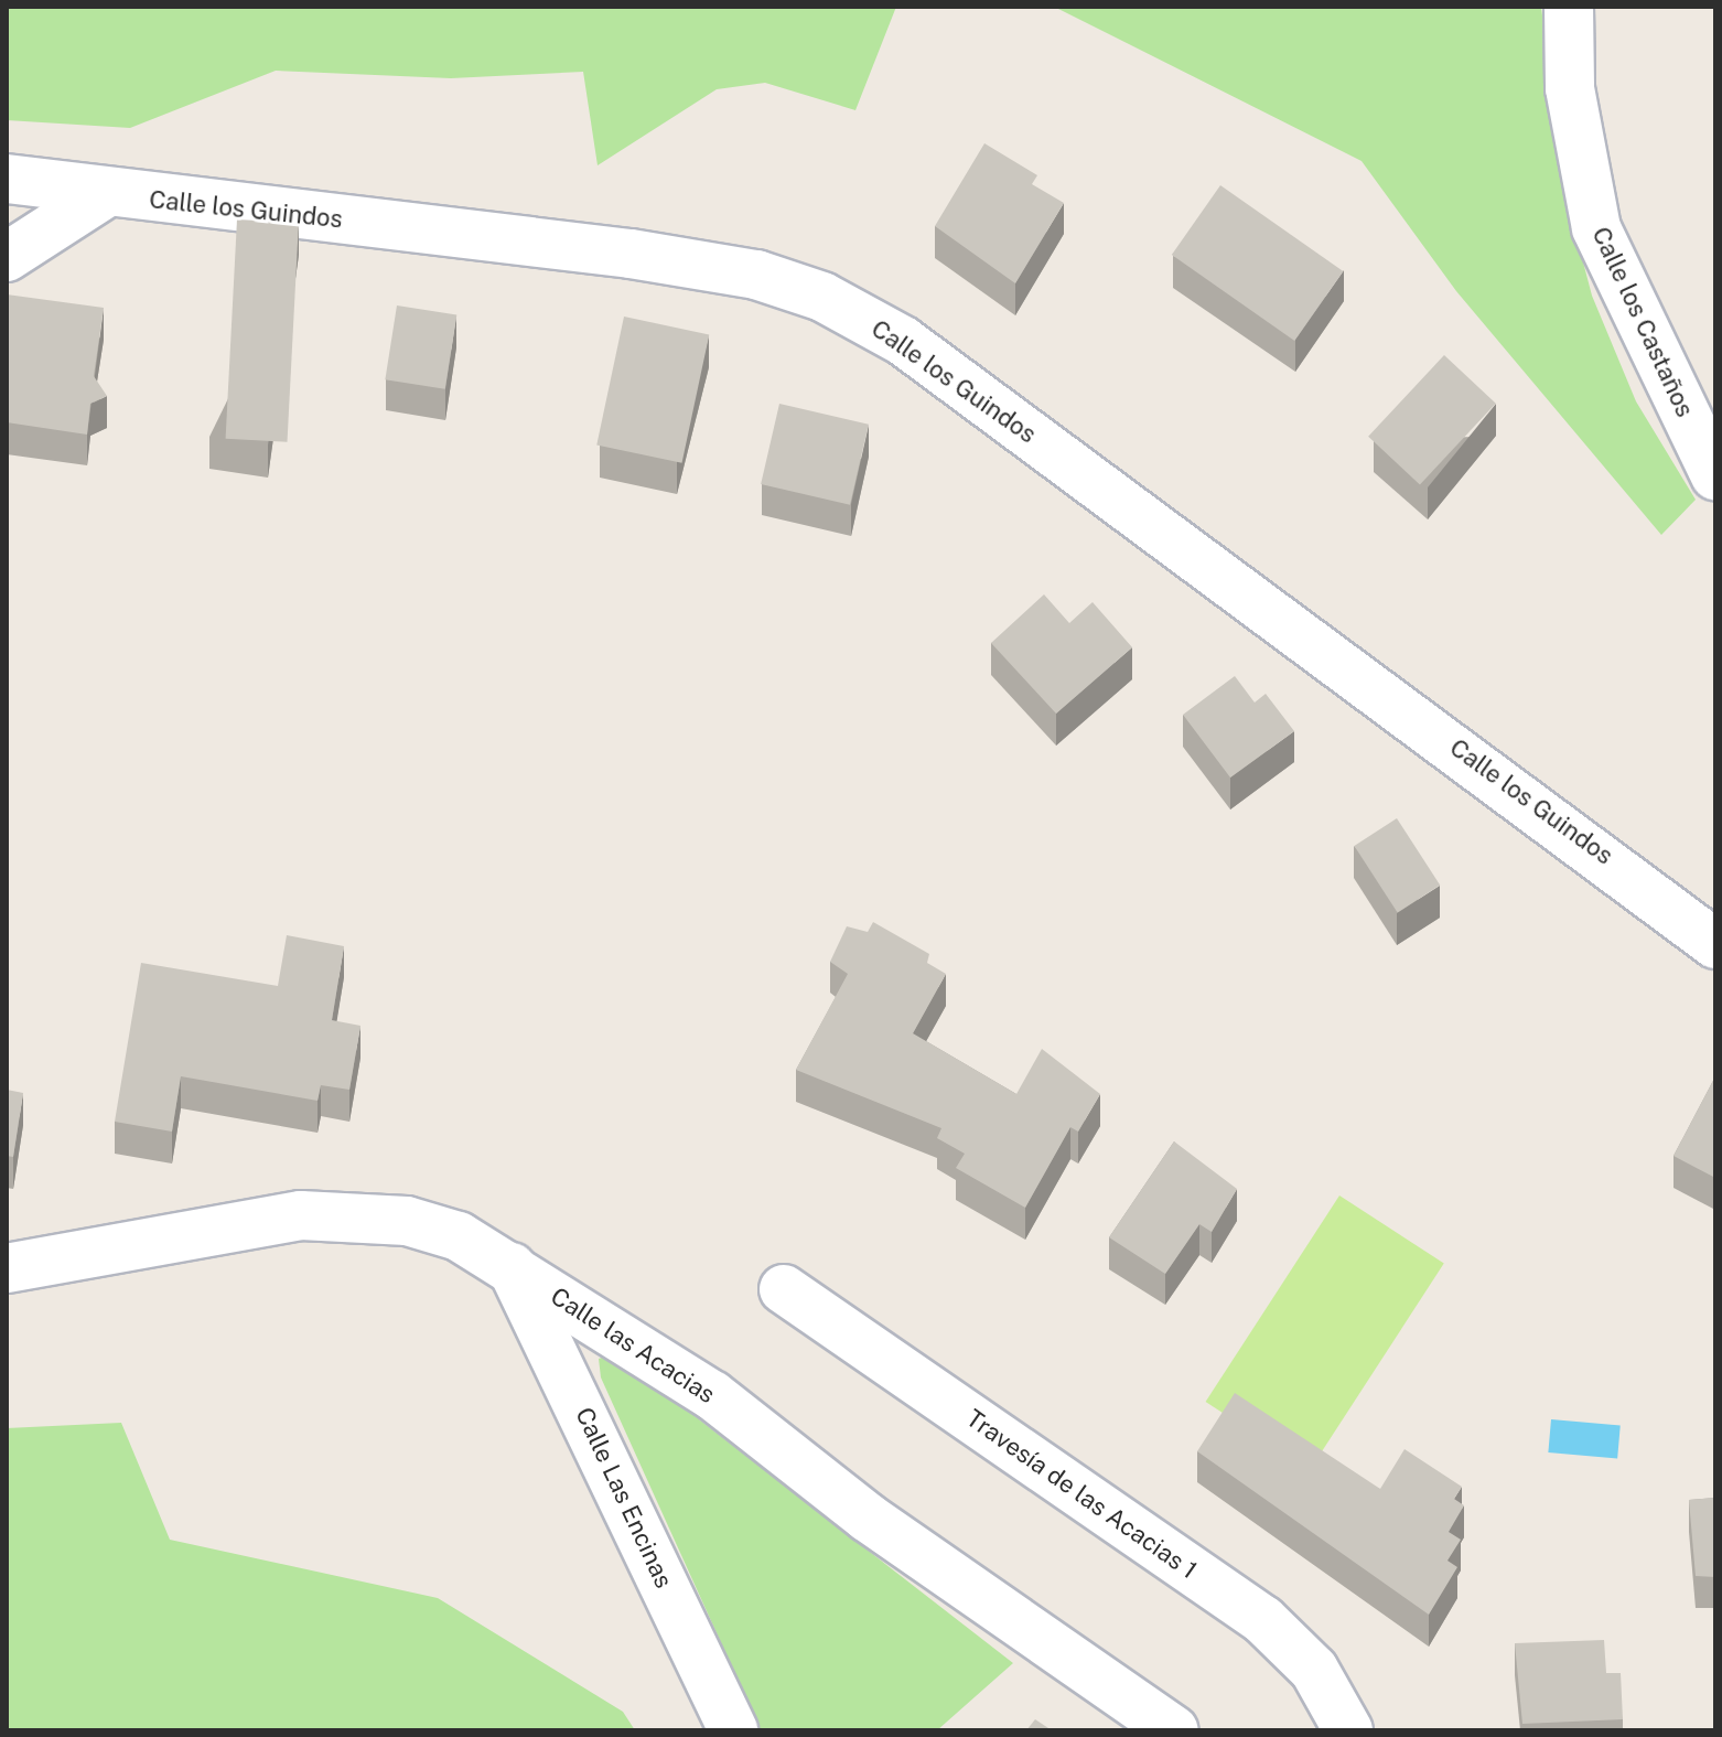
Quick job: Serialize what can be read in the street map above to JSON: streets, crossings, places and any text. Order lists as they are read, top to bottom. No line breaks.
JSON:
{"streets":{"street":["Calle los Guindos","Calle los Castaños","Calle las Acacias","Travesía de las Acacias 1","Calle Las Encinas"]},"crossings":[["Calle las Acacias","Calle Las Encinas"]]}
